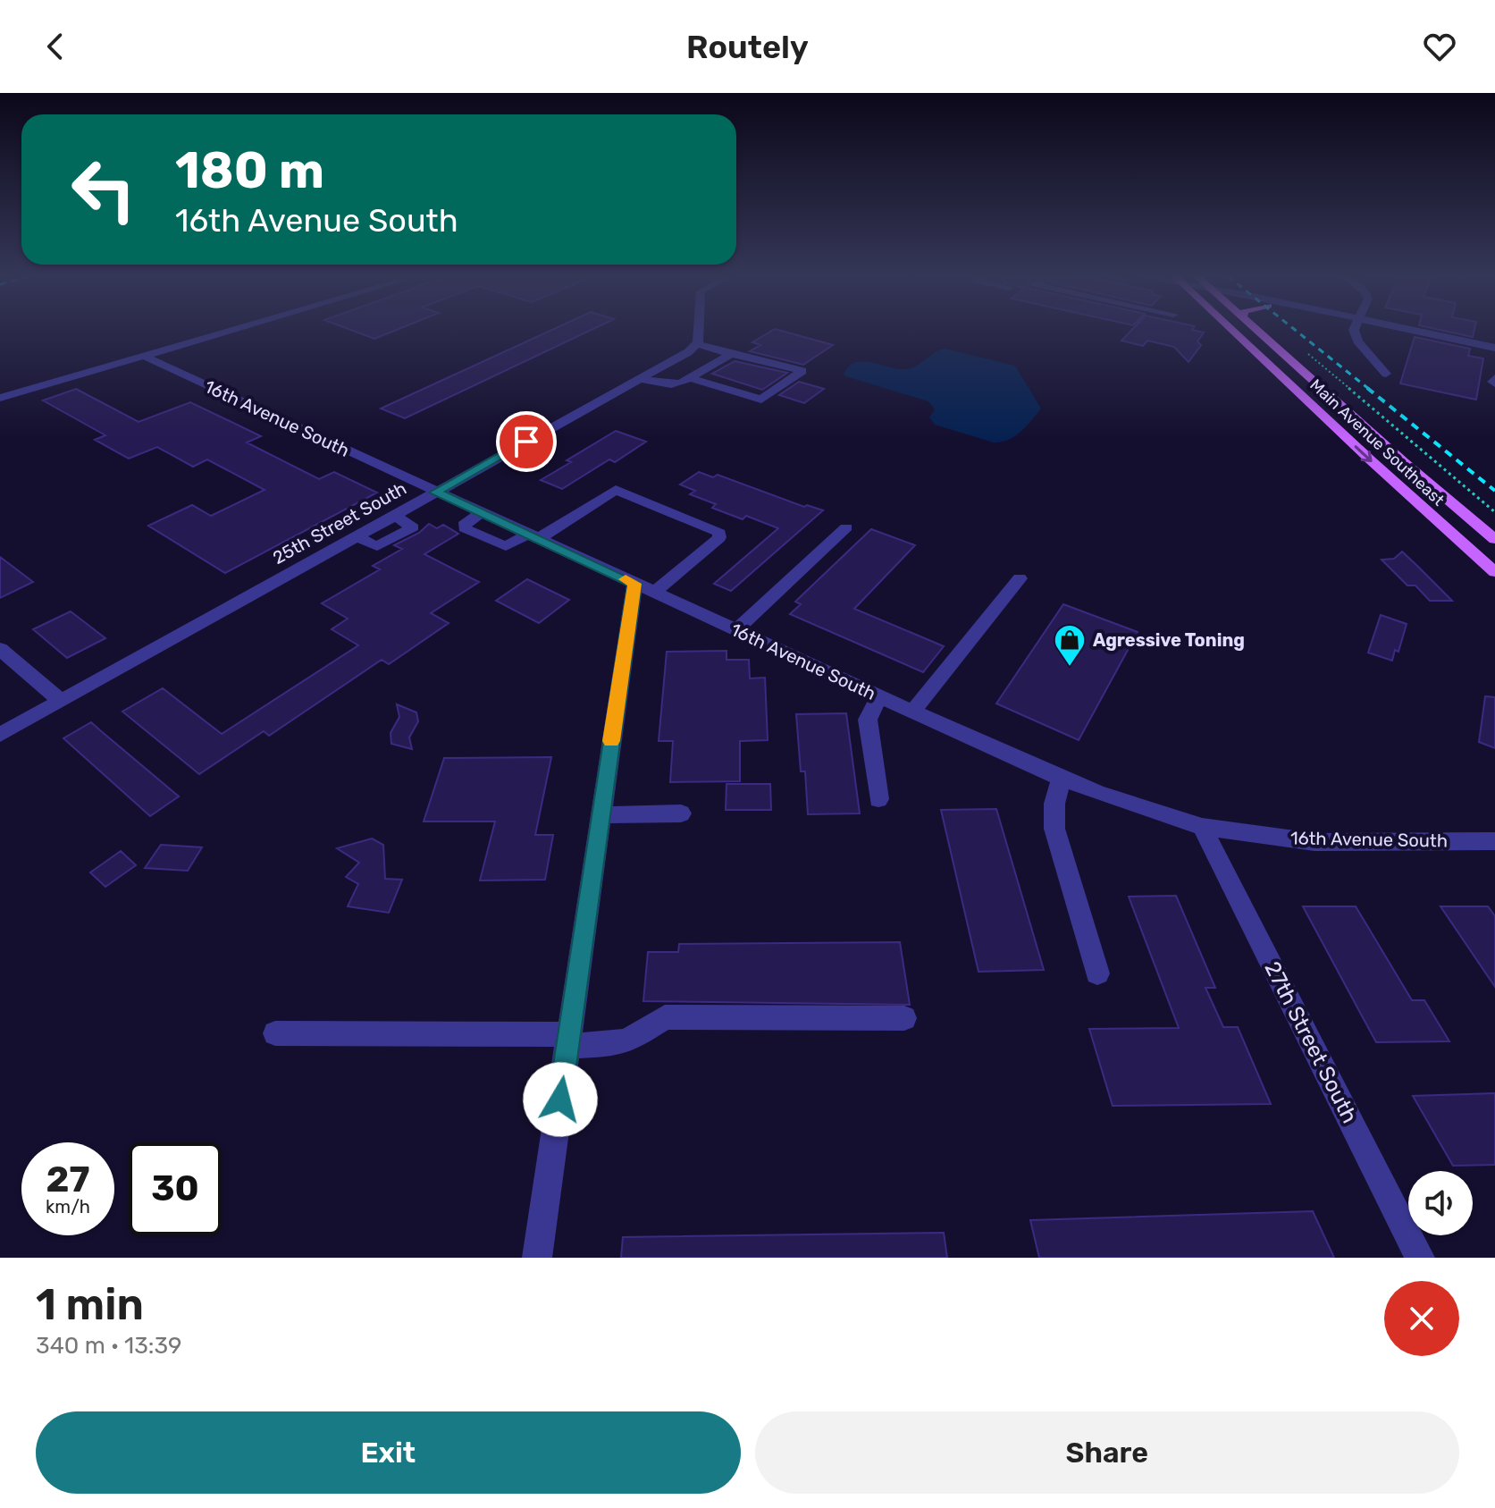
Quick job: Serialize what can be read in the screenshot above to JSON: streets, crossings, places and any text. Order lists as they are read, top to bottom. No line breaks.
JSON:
{"streets":{"main road":["Main Avenue Southeast"],"street":["16th Avenue South","25th Street South","27th Street South"]},"crossings":[["16th Avenue South","25th Street South"],["16th Avenue South","27th Street South"]],"places":{"shop":["Agressive Toning"]},"page":{"header":"Routely","turn":["180 m","16th Avenue South"],"speed":"27 km/h","limit":"30","heading":["1 min","340 m · 13:39"],"buttons":["Exit","Share"]}}
